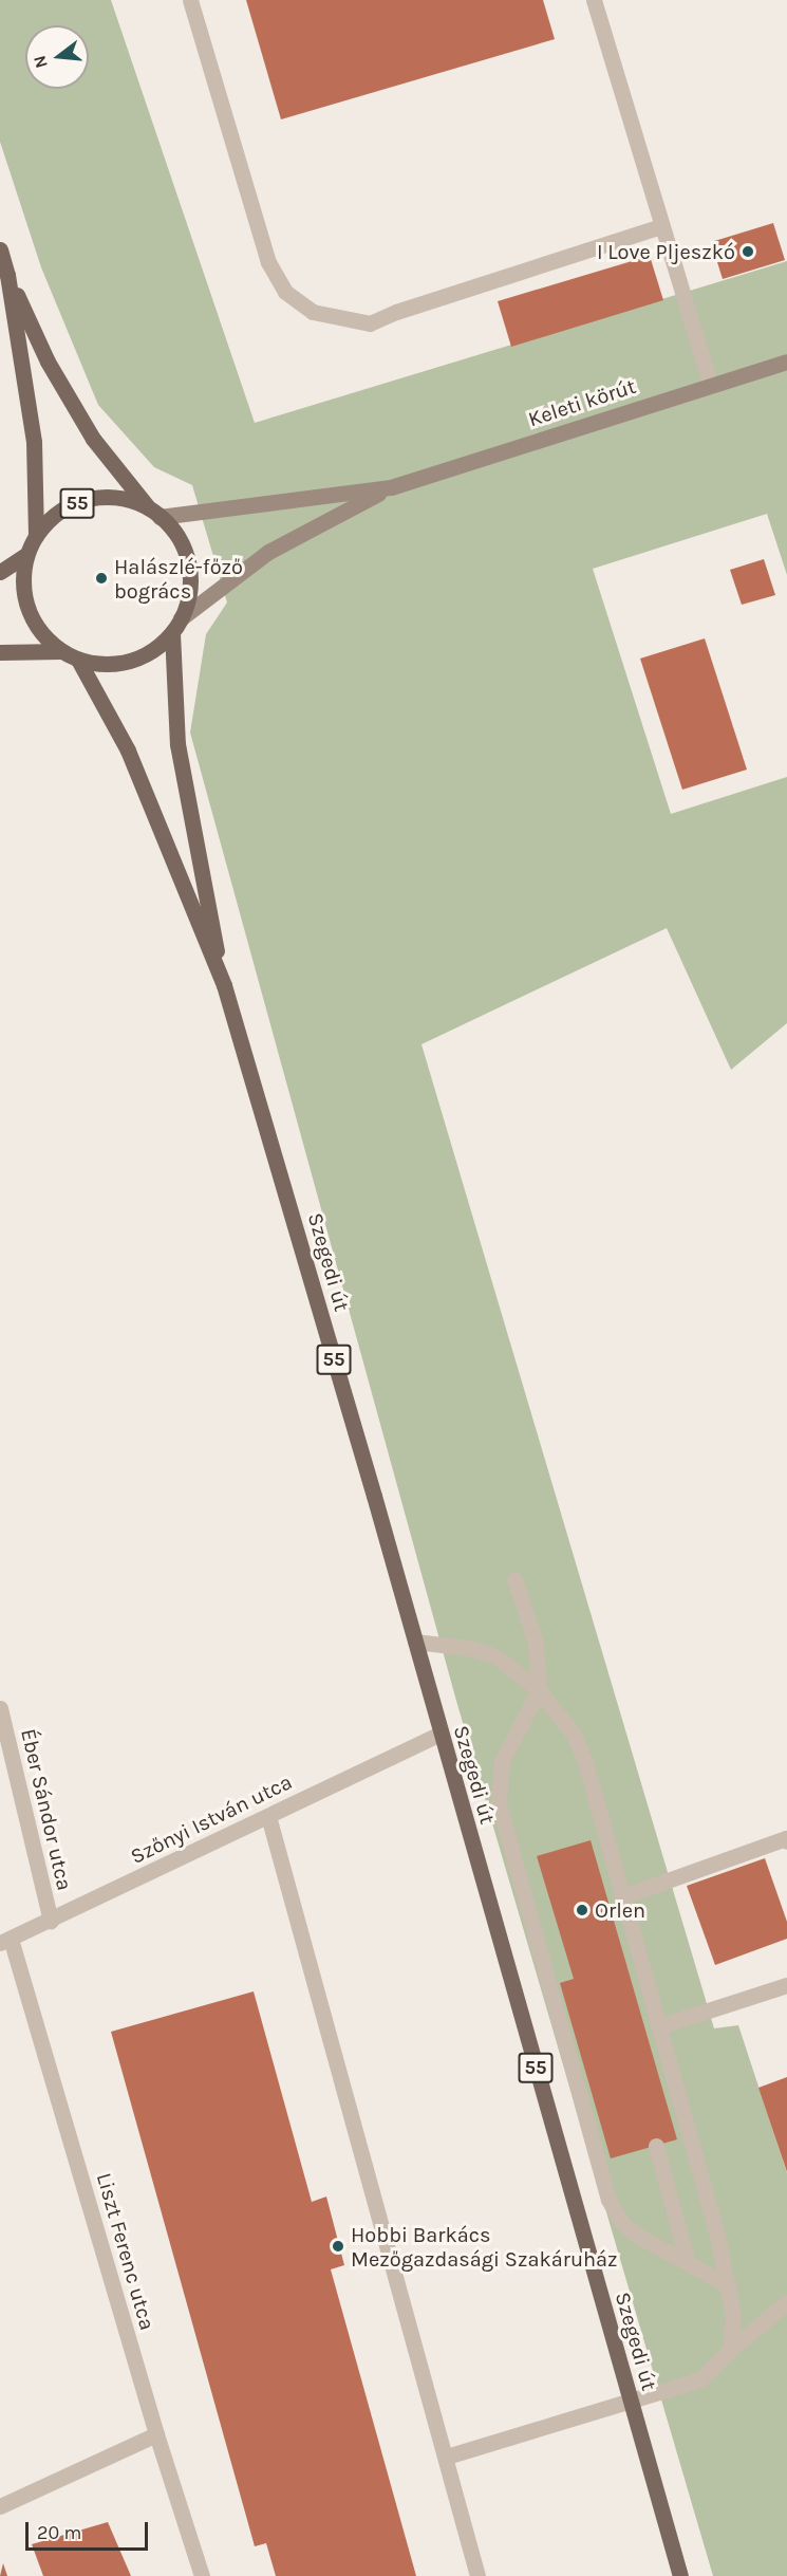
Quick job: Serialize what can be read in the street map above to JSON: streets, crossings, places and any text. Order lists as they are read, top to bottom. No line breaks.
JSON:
{"streets":{"main road":["Keleti körút","55","Szegedi út"],"street":["Éber Sándor utca","Szőnyi István utca","Liszt Ferenc utca"]},"crossings":[["55","Szegedi út"],["Szegedi út","Szőnyi István utca"],["Éber Sándor utca","Szőnyi István utca"],["Szőnyi István utca","Liszt Ferenc utca"]],"places":["I Love Pljeszkó","Halászlé-főző bogrács","Orlen","Hobbi Barkács Mezőgazdasági Szakáruház"],"scale_bar":"20 m","north":"left"}
